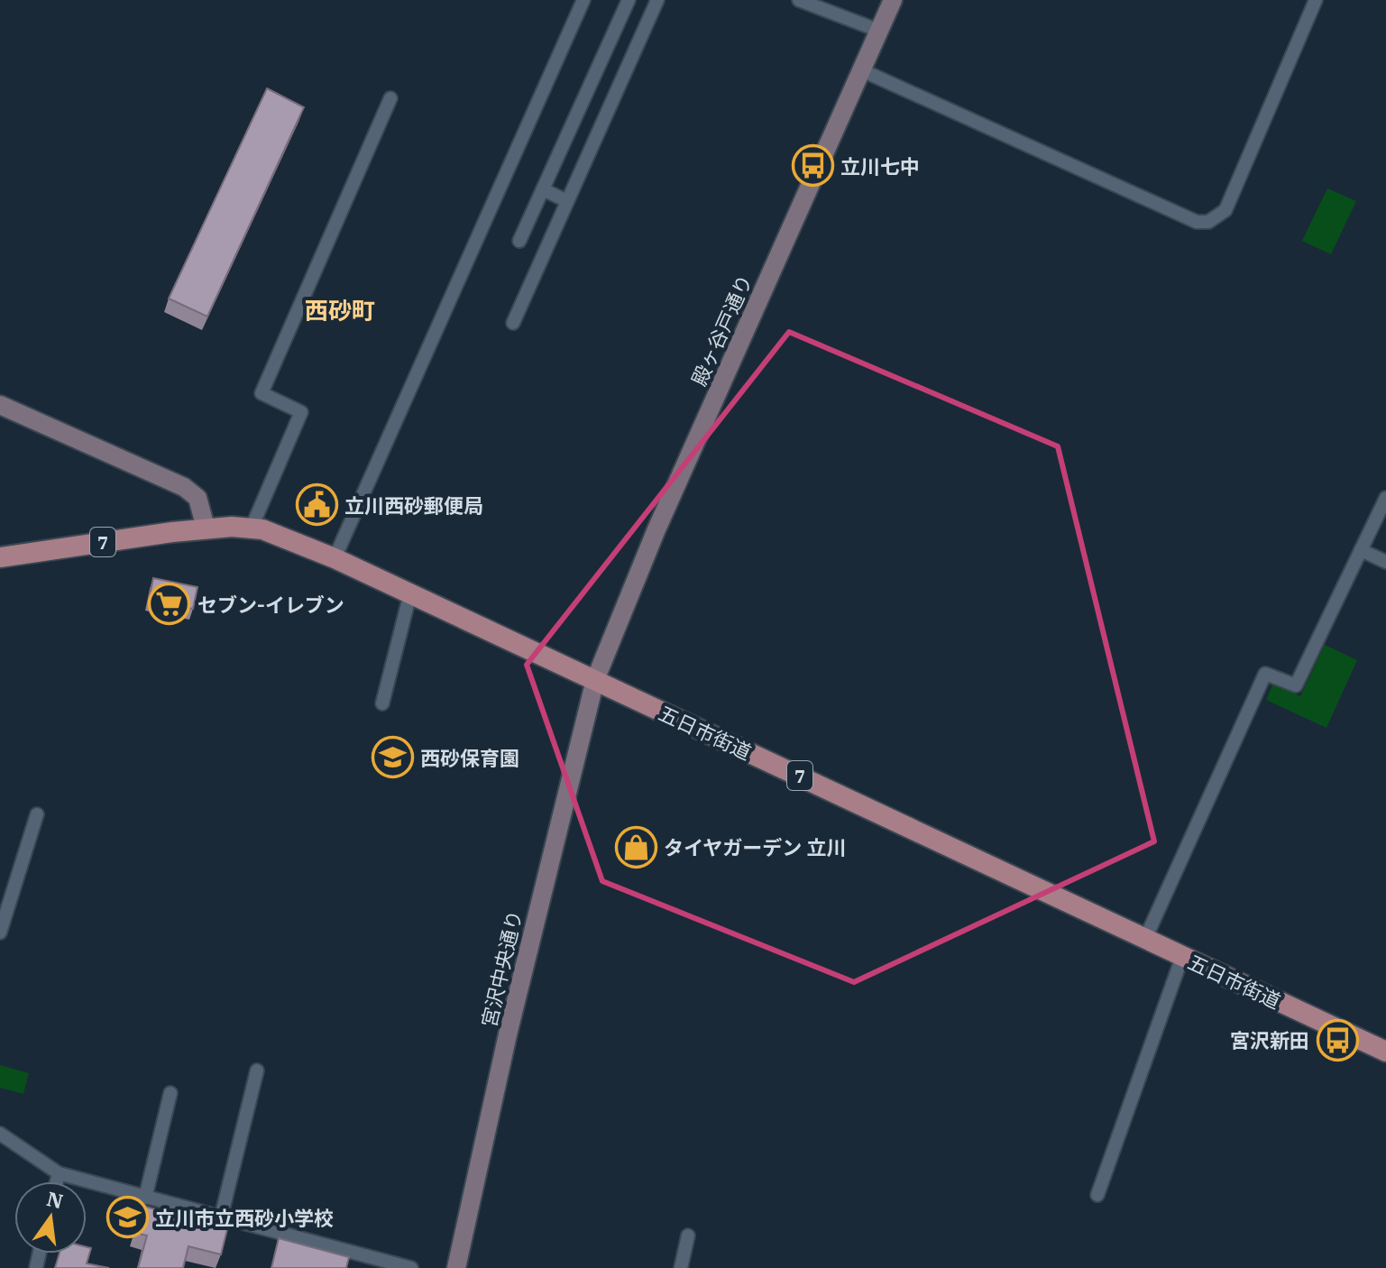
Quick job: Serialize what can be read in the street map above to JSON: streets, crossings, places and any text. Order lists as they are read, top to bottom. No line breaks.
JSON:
{"streets":{"main road":["7","五日市街道"],"street":["殿ヶ谷戸通り","宮沢中央通り"]},"crossings":[["殿ヶ谷戸通り","五日市街道"],["殿ヶ谷戸通り","宮沢中央通り"],["五日市街道","宮沢中央通り"]],"districts":["西砂町"],"places":{"bus stop":["立川七中","宮沢新田"],"public building":["立川西砂郵便局"],"supermarket":["セブン-イレブン"],"school or university":["西砂保育園","立川市立西砂小学校"],"shop":["タイヤガーデン 立川"]},"north":"top"}
